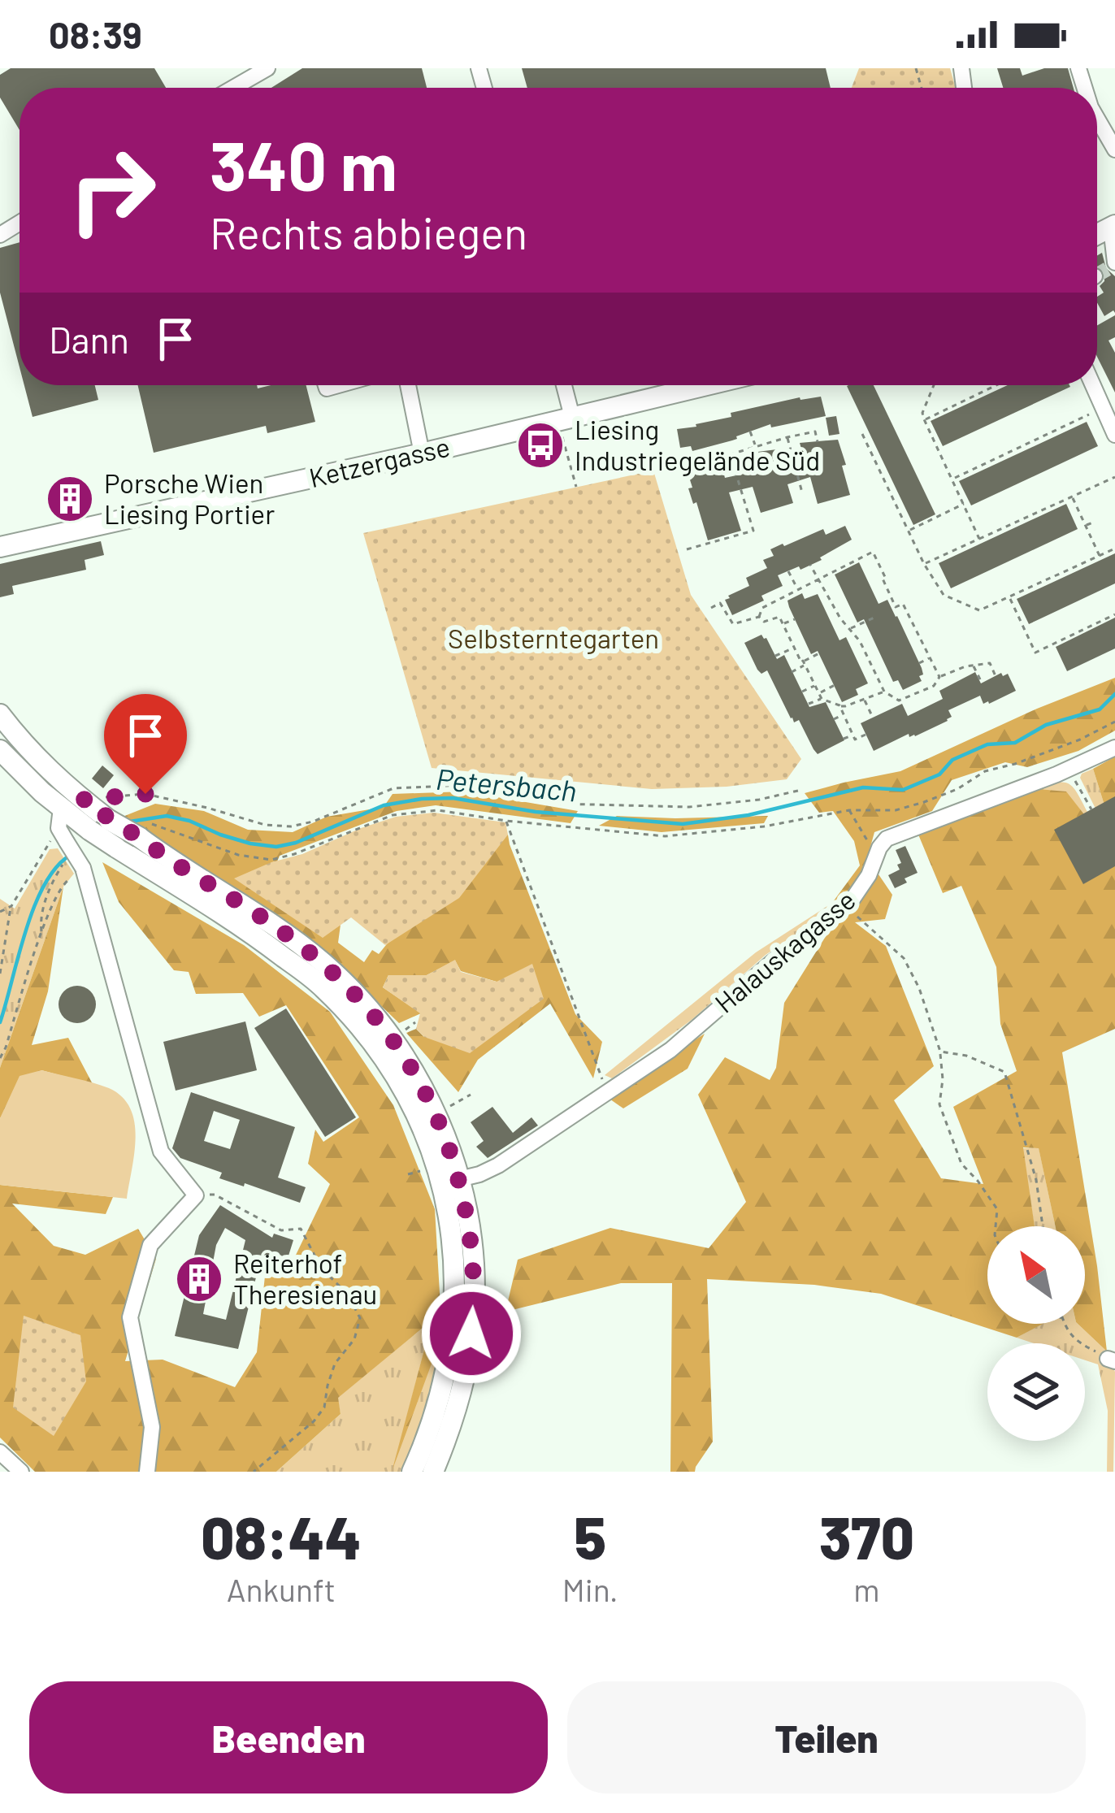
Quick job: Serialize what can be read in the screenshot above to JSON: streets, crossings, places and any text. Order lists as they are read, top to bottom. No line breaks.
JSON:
{"streets":{"main road":["Ketzergasse"],"street":["Halauskagasse"]},"water":["Petersbach"],"parks":["Selbsterntegarten"],"places":{"bus stop":["Liesing Industriegelände Süd"],"building":["Porsche Wien Liesing Portier","Reiterhof Theresienau"]},"north":"top left","page":{"status":"08:39","turn":["340 m","Rechts abbiegen"],"then":"Dann","eta":["08:44","Ankunft","5","Min.","370","m"],"buttons":["Beenden","Teilen"]}}
